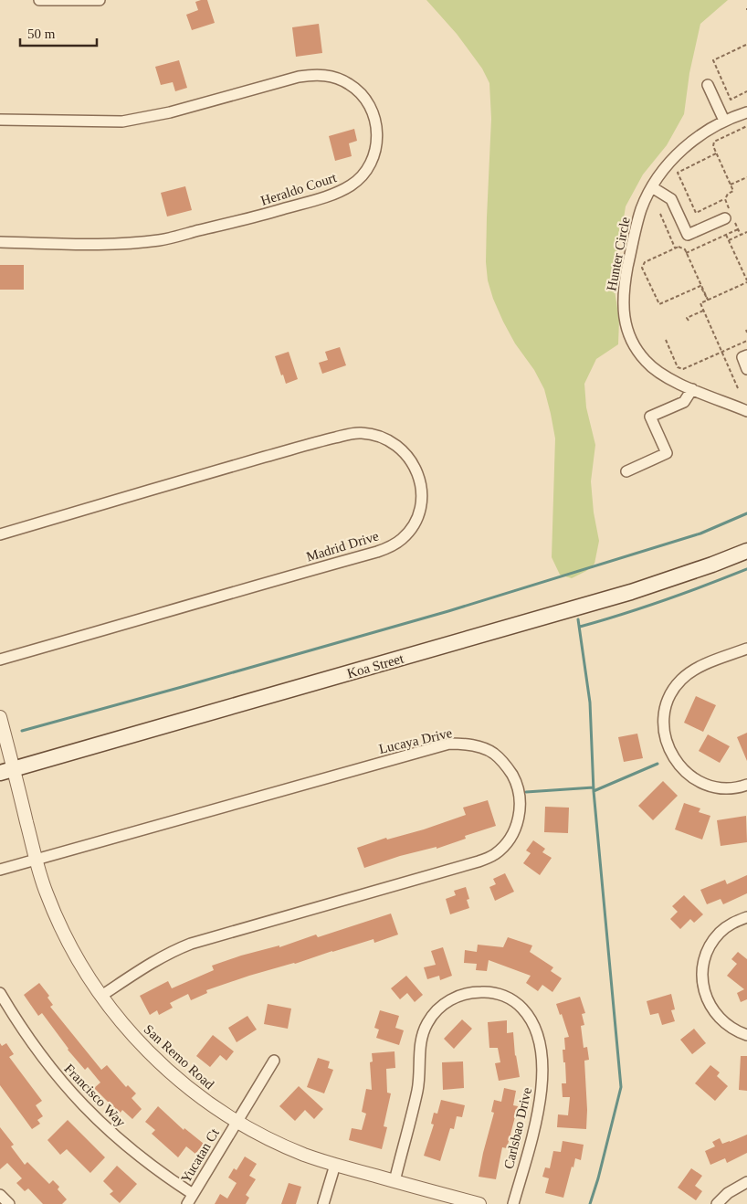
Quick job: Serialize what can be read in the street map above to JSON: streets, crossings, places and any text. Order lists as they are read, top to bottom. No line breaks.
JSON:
{"streets":{"main road":["Koa Street"],"street":["Heraldo Court","Hunter Circle","Madrid Drive","Lucaya Drive","San Remo Road","Francisco Way","Carlsbao Drive","Yucatan Ct"]},"crossings":[["Koa Street","San Remo Road"],["Lucaya Drive","San Remo Road"],["San Remo Road","Carlsbao Drive"],["San Remo Road","Yucatan Ct"],["Francisco Way","Yucatan Ct"]],"scale_bar":"50 m"}
